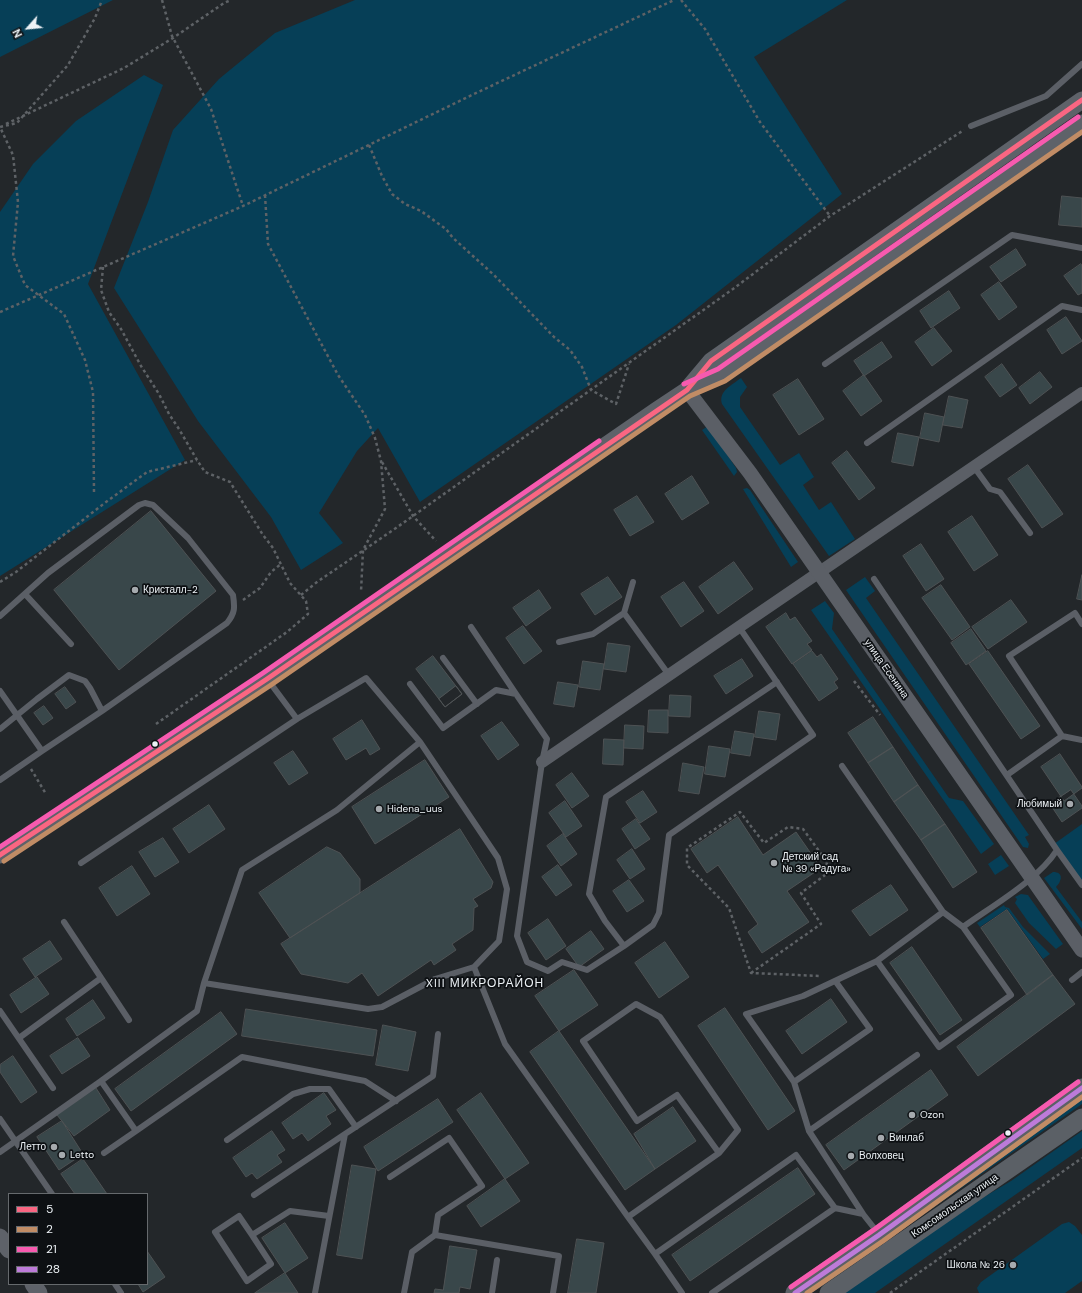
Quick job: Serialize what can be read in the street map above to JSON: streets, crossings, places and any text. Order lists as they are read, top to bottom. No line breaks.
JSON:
{"streets":{"main road":["Комсомольская улица"],"street":["улица Есенина"]},"districts":["XIII МИКРОРАЙОН"],"places":["Кристалл-2","Любимый","Hidena_uus","Детский сад № 39 «Радуга»","Ozon","Винлаб","Летто","Letto","Волховец","Школа № 26"],"lines":["transit line 5","transit line 21","transit line 2","transit line 28"],"legend":["5","2","21","28"],"north":"bottom left"}
